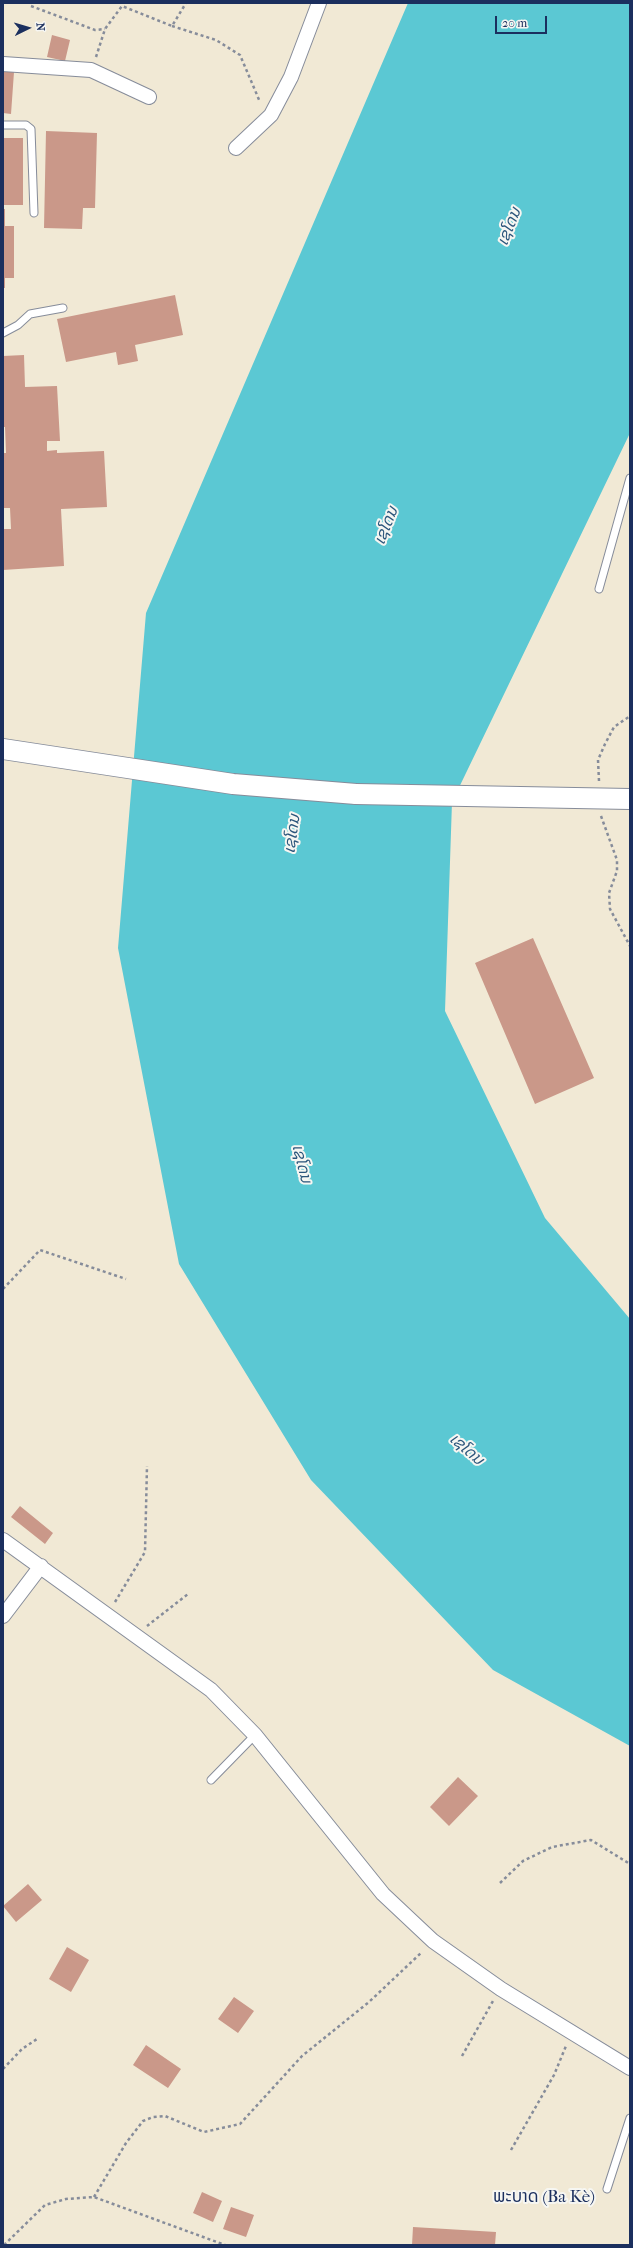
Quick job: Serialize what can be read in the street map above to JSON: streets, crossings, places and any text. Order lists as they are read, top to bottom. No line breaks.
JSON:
{"districts":["ພະບາດ (Ba Kè)"],"water":["ເຊໂດນ"],"scale_bar":"20 m","north":"right"}
